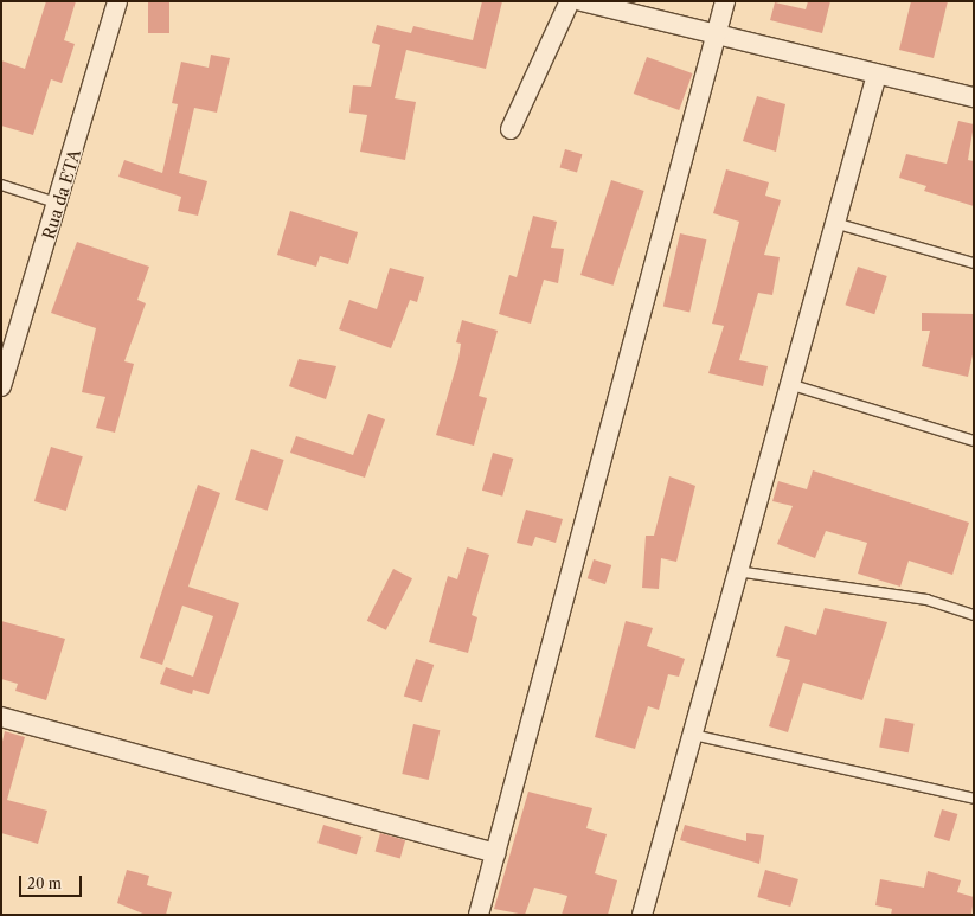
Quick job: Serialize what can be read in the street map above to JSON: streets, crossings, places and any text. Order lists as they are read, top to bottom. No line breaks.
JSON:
{"streets":{"street":["Rua da ETA"]},"scale_bar":"20 m"}
